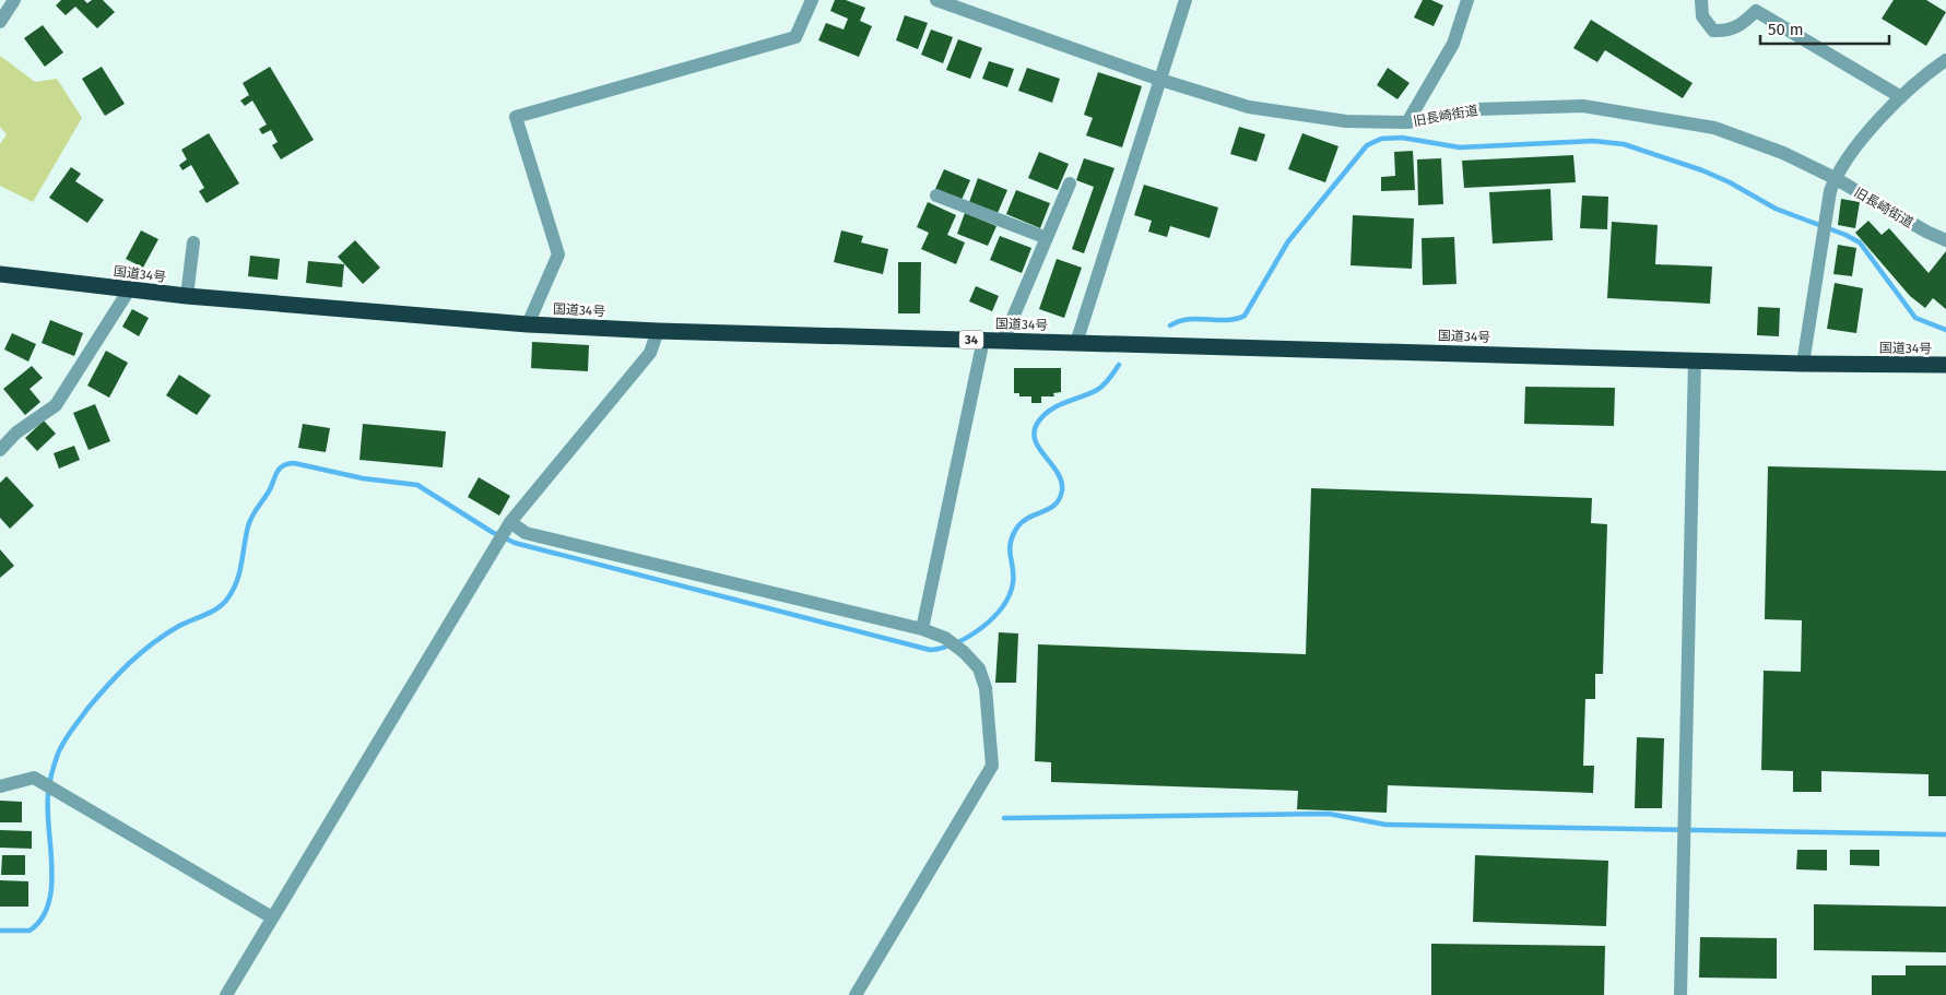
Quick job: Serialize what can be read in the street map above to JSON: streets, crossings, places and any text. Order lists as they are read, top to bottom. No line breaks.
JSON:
{"streets":{"highway":["国道34号","34"],"street":["旧長崎街道"]},"scale_bar":"50 m"}
